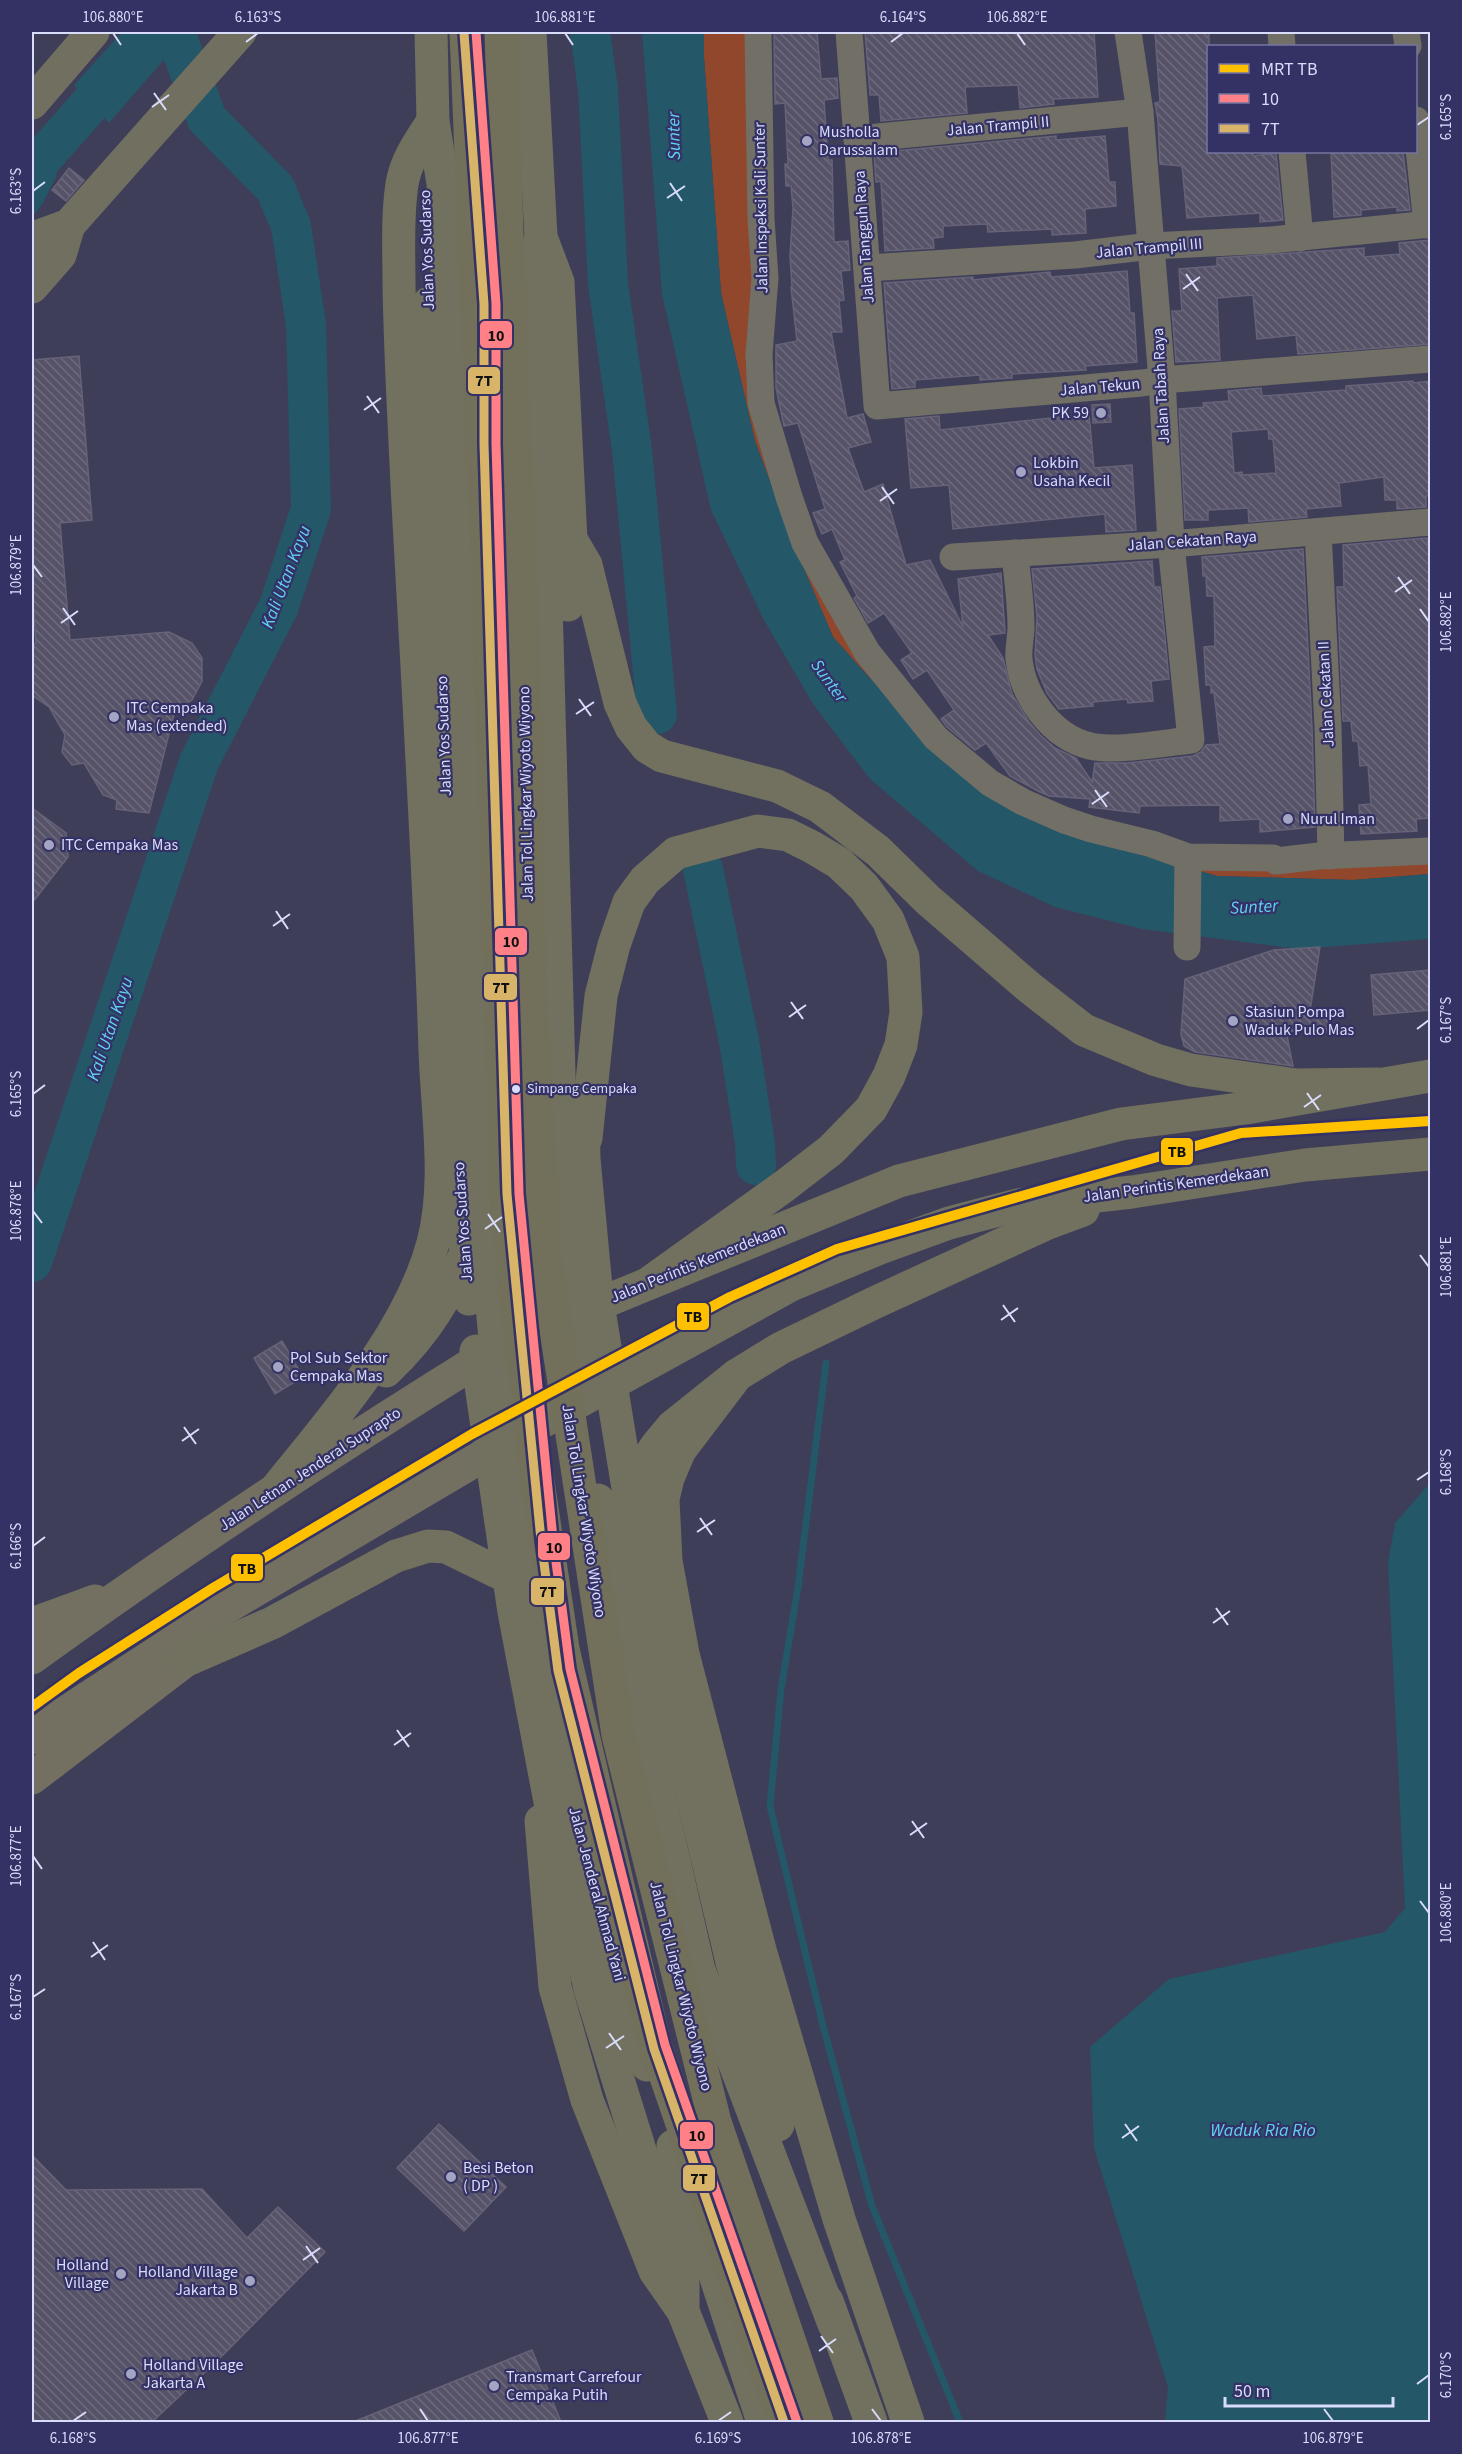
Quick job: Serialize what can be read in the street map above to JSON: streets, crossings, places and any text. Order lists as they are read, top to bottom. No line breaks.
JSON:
{"streets":{"highway":["Jalan Yos Sudarso","Jalan Tol Lingkar Wiyoto Wiyono","Jalan Perintis Kemerdekaan","Jalan Jenderal Ahmad Yani"],"main road":["Jalan Letnan Jenderal Suprapto"],"street":["Jalan Trampil II","Jalan Inspeksi Kali Sunter","Jalan Tangguh Raya","Jalan Trampil III","Jalan Tabah Raya","Jalan Tekun","Jalan Cekatan Raya","Jalan Cekatan II"]},"crossings":[["Jalan Trampil II","Jalan Tangguh Raya"],["Jalan Trampil II","Jalan Tabah Raya"],["Jalan Inspeksi Kali Sunter","Jalan Cekatan II"],["Jalan Tangguh Raya","Jalan Trampil III"],["Jalan Tangguh Raya","Jalan Tekun"],["Jalan Trampil III","Jalan Tabah Raya"],["Jalan Yos Sudarso","Jalan Perintis Kemerdekaan"],["Jalan Yos Sudarso","Jalan Letnan Jenderal Suprapto"],["Jalan Yos Sudarso","Jalan Jenderal Ahmad Yani"],["Jalan Tabah Raya","Jalan Tekun"],["Jalan Tabah Raya","Jalan Cekatan Raya"],["Jalan Cekatan Raya","Jalan Cekatan II"],["Jalan Perintis Kemerdekaan","Jalan Letnan Jenderal Suprapto"],["Jalan Perintis Kemerdekaan","Jalan Jenderal Ahmad Yani"],["Jalan Letnan Jenderal Suprapto","Jalan Jenderal Ahmad Yani"]],"water":["Sunter","Kali Utan Kayu","Waduk Ria Rio"],"places":["Musholla Darussalam","PK 59","Lokbin Usaha Kecil","ITC Cempaka Mas (extended)","Nurul Iman","ITC Cempaka Mas","Stasiun Pompa Waduk Pulo Mas","Simpang Cempaka","Pol Sub Sektor Cempaka Mas","Besi Beton ( DP )","Holland Village","Holland Village Jakarta B","Holland Village Jakarta A","Transmart Carrefour Cempaka Putih"],"lines":["transit line 10","transit line 7T","metro line TB"],"legend":["MRT TB","10","7T"],"scale_bar":"50 m","coordinates":["106.880°E","6.163°S","106.881°E","6.164°S","106.882°E","6.165°S","106.879°E","6.167°S","106.878°E","6.168°S","6.166°S","106.877°E","6.170°S","6.169°S"]}
